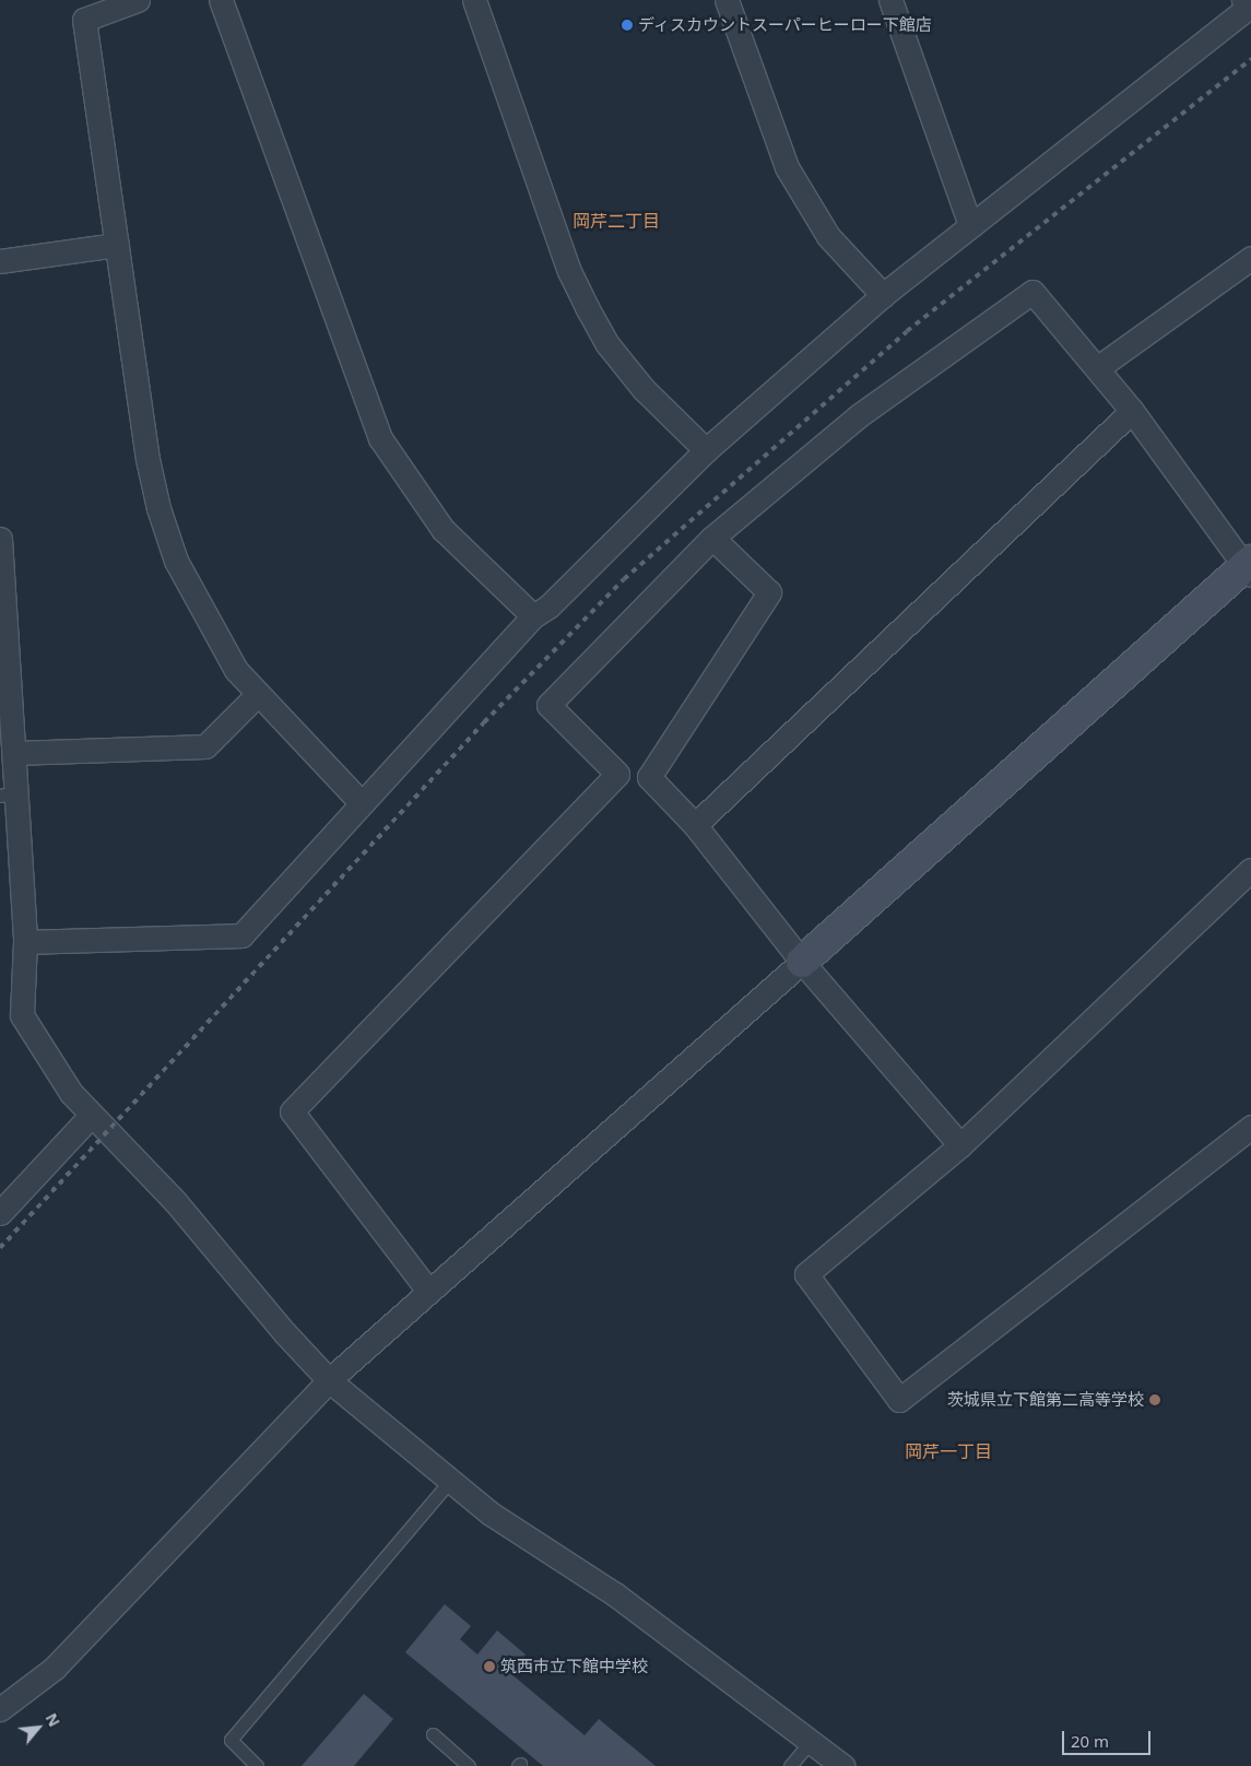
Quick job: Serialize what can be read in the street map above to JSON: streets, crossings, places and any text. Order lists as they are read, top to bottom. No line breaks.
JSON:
{"districts":["岡芹二丁目","岡芹一丁目"],"places":["ディスカウントスーパーヒーロー下館店","茨城県立下館第二高等学校","筑西市立下館中学校"],"scale_bar":"20 m","north":"top right"}
